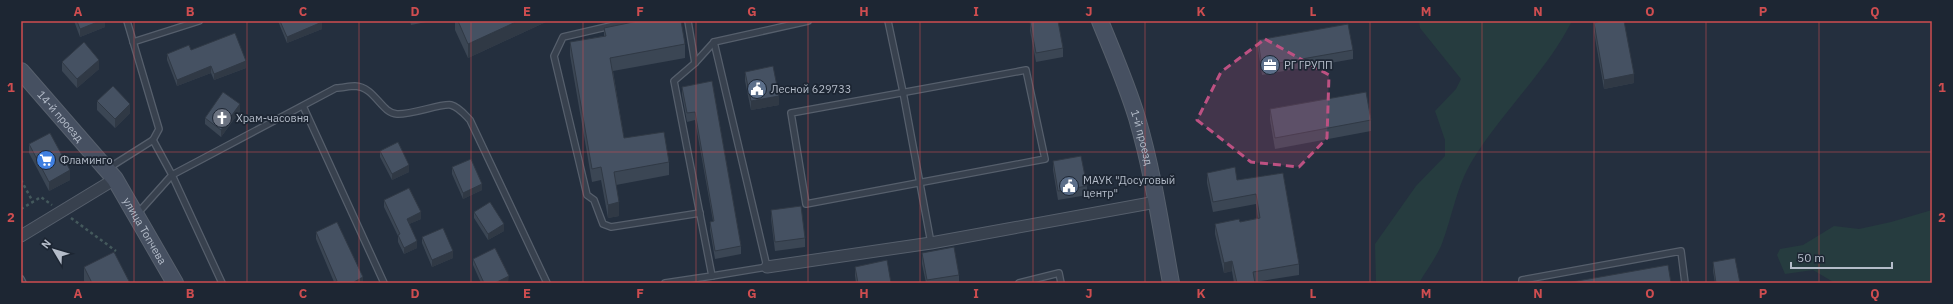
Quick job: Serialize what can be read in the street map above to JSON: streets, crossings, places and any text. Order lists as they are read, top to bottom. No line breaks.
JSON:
{"streets":{"street":["14-й проезд","1-й проезд","улица Топчева"]},"crossings":[["14-й проезд","улица Топчева"]],"places":{"office":["РГ ГРУПП"],"public building":["Лесной 629733","МАУК \"Досуговый центр\""],"church":["Храм-часовня"],"supermarket":["Фламинго"]},"scale_bar":"50 m","north":"top left","grid":{"columns":["A","B","C","D","E","F","G","H","I","J","K","L","M","N","O","P","Q"],"rows":["1","2"]}}
